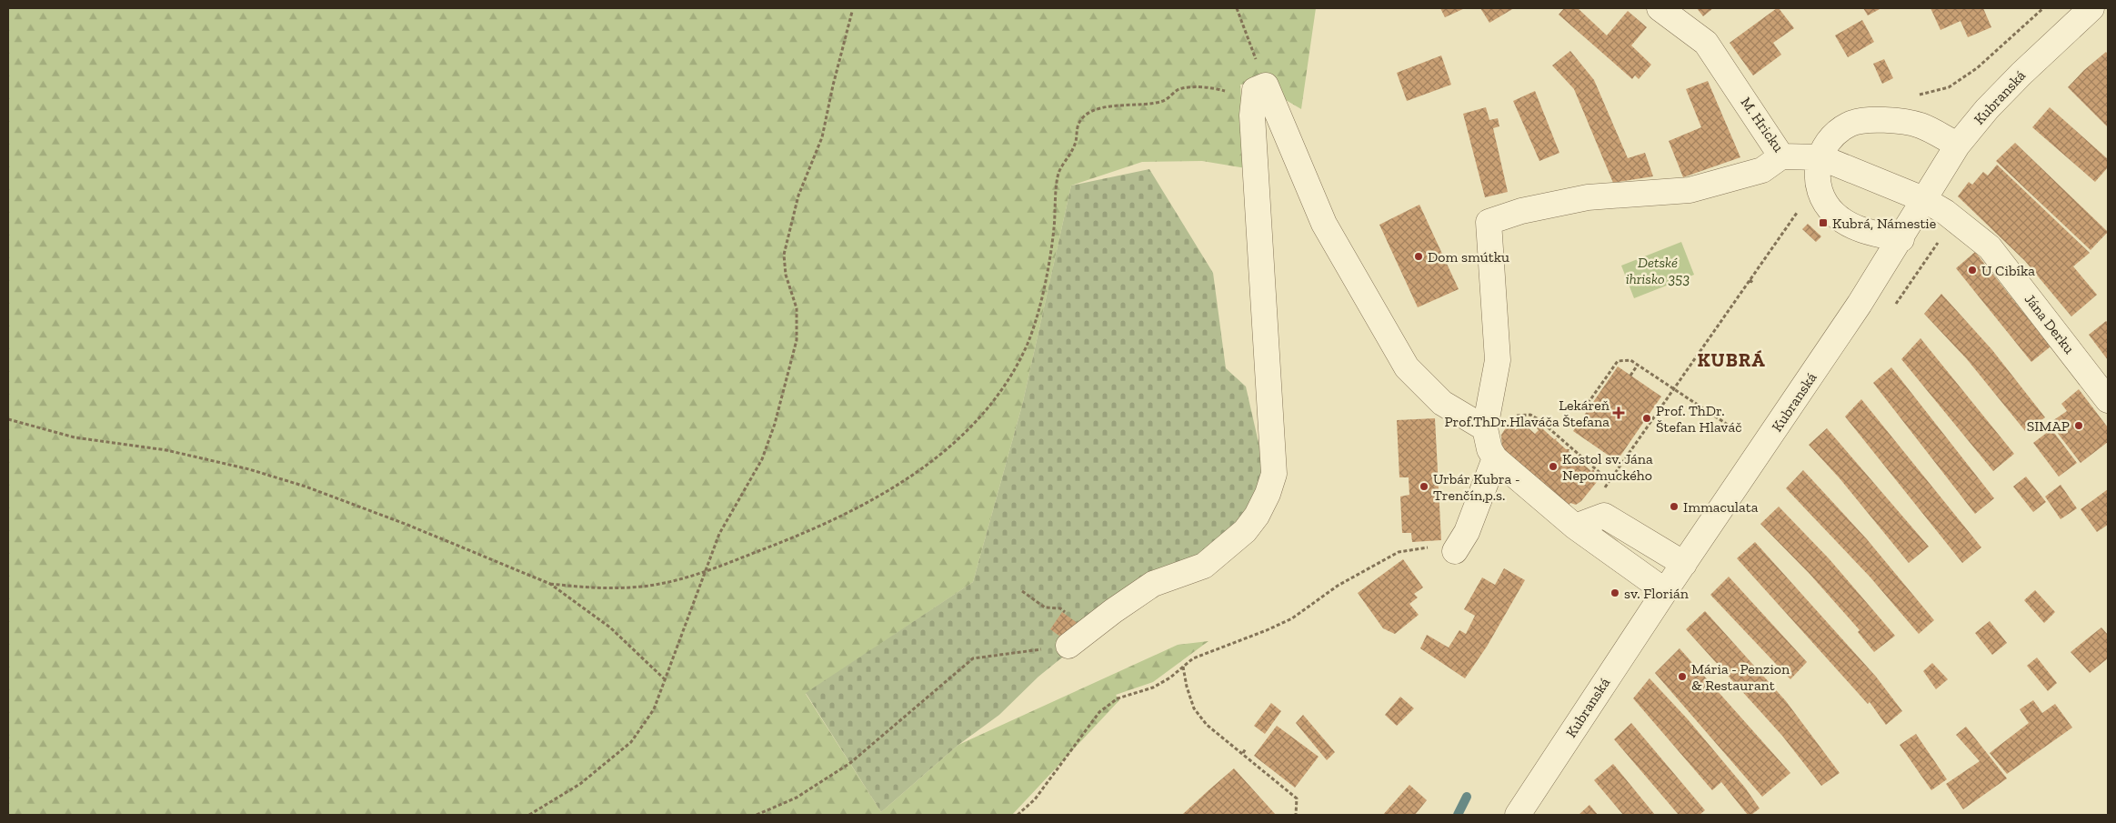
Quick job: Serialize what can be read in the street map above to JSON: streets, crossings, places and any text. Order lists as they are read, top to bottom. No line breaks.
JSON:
{"streets":{"street":["Kubranská","M. Hricku","Jána Derku"]},"crossings":[["Kubranská","M. Hricku"],["Kubranská","Jána Derku"],["M. Hricku","Jána Derku"]],"districts":["KUBRÁ"],"parks":["Detské ihrisko 353"],"places":{"transit":["Kubrá, Námestie"],"other":["Dom smútku","U Cibíka","Prof. ThDr. Štefan Hlaváč","SIMAP","Kostol sv. Jána Nepomuckého","Urbár Kubra - Trenčín,p.s.","Immaculata","sv. Florián","Mária - Penzion & Restaurant"],"health":["Lekáreň Prof.ThDr.Hlaváča Štefana"]}}
